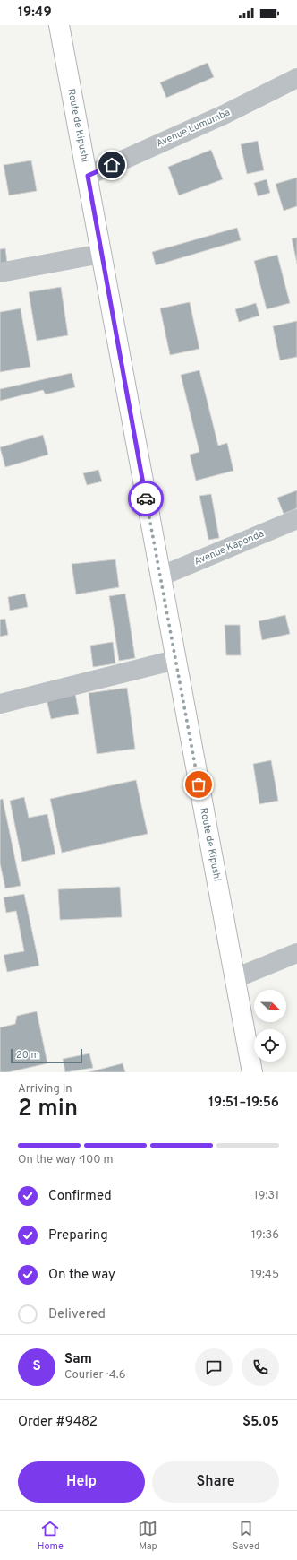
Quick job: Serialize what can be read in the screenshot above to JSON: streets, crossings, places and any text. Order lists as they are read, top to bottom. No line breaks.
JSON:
{"streets":{"highway":["Route de Kipushi"],"street":["Avenue Lumumba","Avenue Kaponda"]},"crossings":[["Route de Kipushi","Avenue Lumumba"],["Route de Kipushi","Avenue Kaponda"]],"scale_bar":"20 m","north":"right","page":{"status":"19:49","scale":"20 m","heading":["2 min","Arriving in","19:51–19:56"],"panel":["Sam","Courier · 4.6","Order #9482","$5.05"],"bar":"On the way · 100 m","list":[["Confirmed","19:31"],["Preparing","19:36"],["On the way","19:45"],"Delivered"],"round":"S","buttons":["Help","Share"],"tabs":["Home","Map","Saved"]}}
